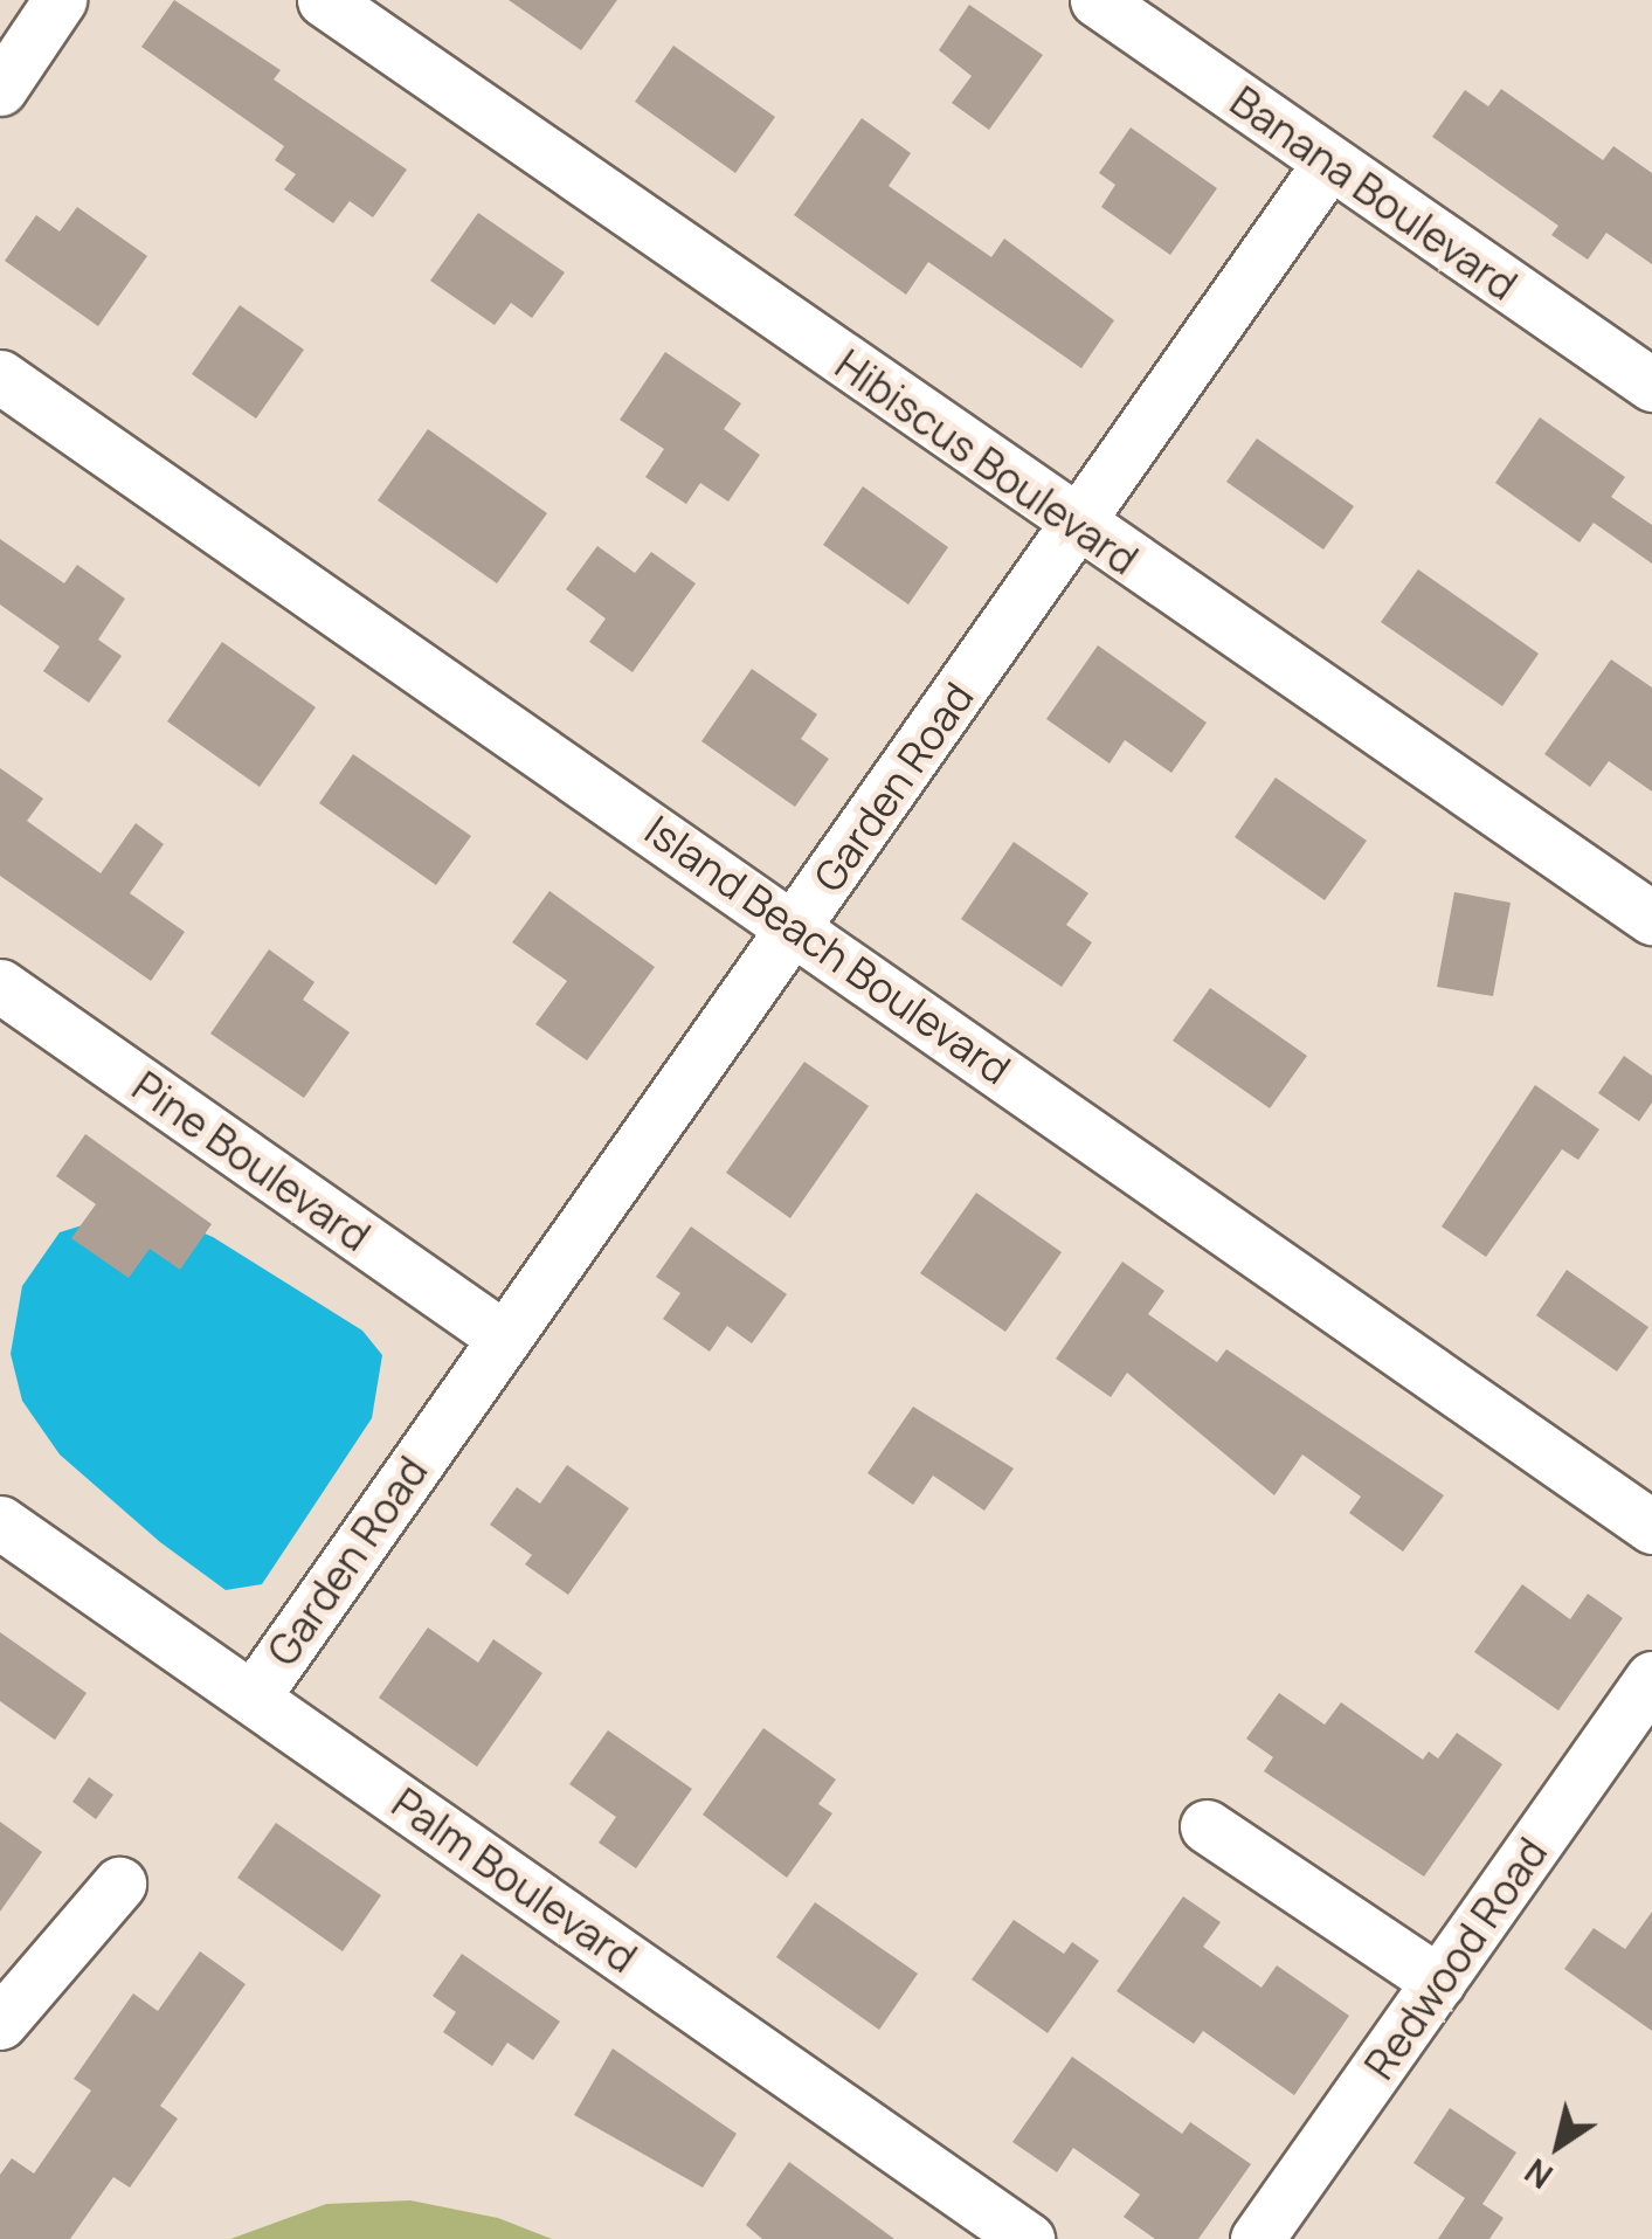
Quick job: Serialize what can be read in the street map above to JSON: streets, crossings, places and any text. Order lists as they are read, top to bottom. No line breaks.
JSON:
{"streets":{"street":["Banana Boulevard","Hibiscus Boulevard","Garden Road","Island Beach Boulevard","Pine Boulevard","Palm Boulevard","Redwood Road"]},"crossings":[["Banana Boulevard","Garden Road"],["Hibiscus Boulevard","Garden Road"],["Garden Road","Island Beach Boulevard"],["Garden Road","Pine Boulevard"],["Garden Road","Palm Boulevard"]],"north":"bottom left"}
